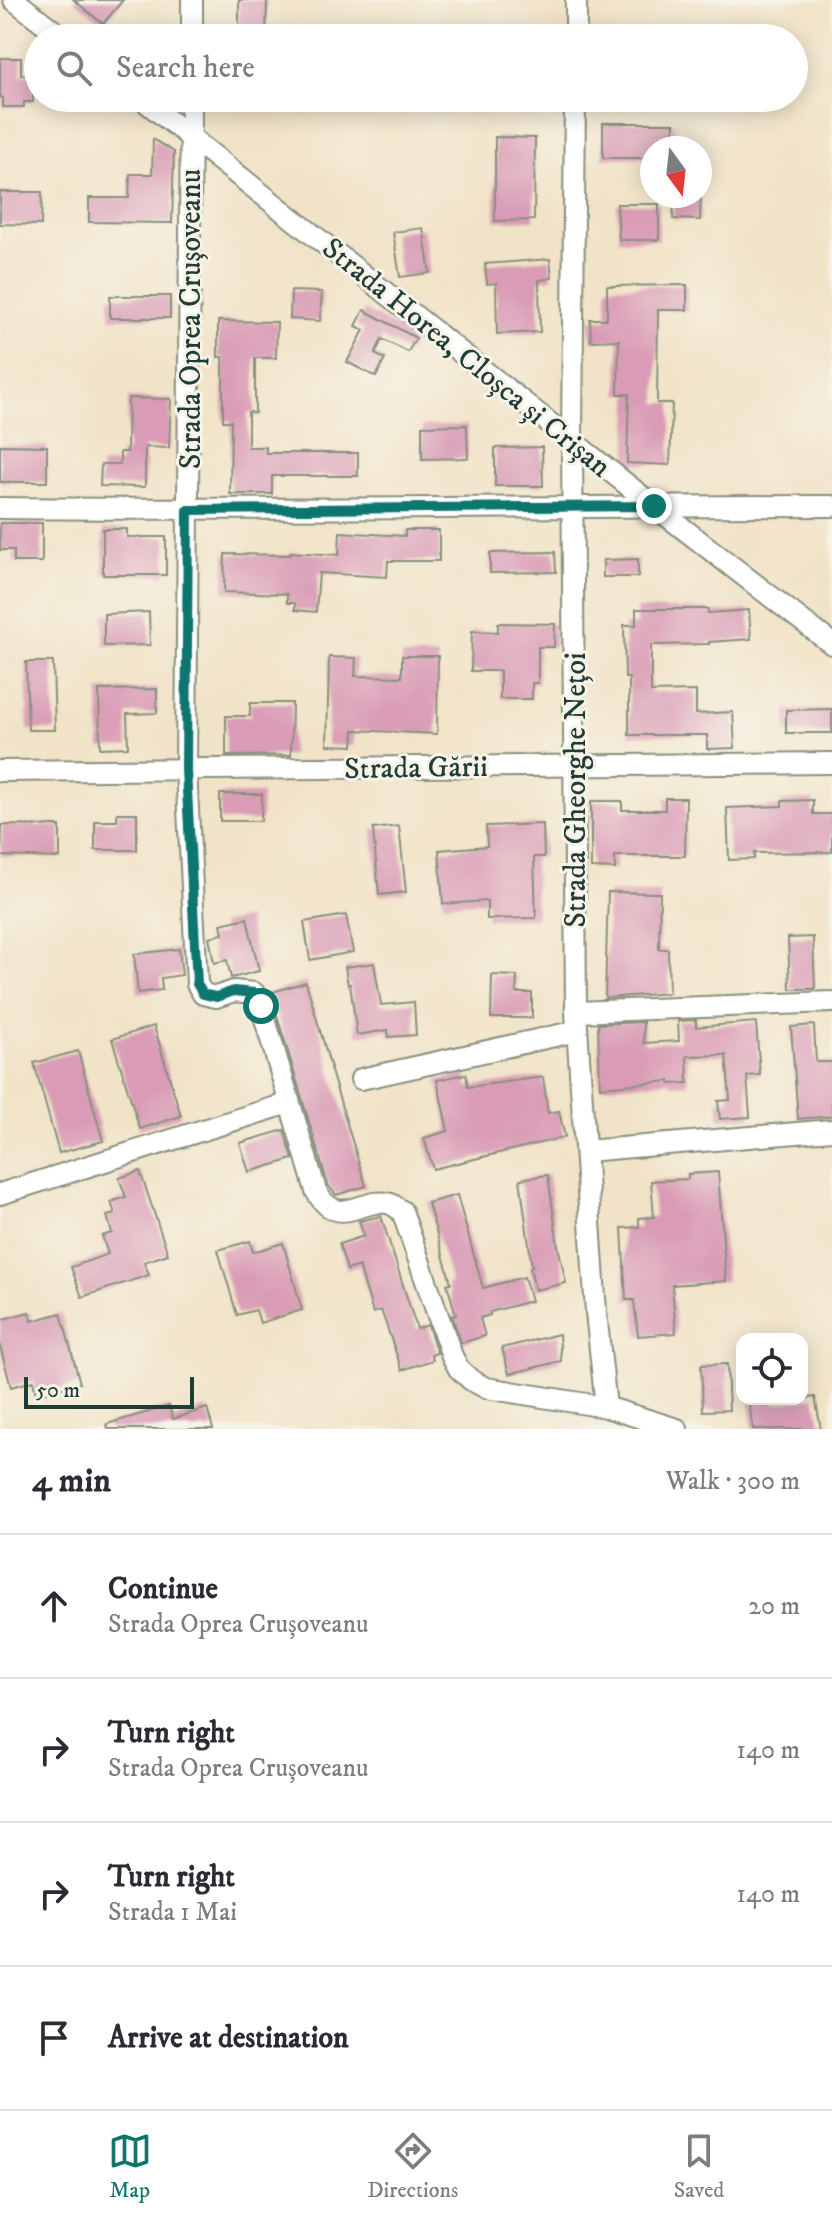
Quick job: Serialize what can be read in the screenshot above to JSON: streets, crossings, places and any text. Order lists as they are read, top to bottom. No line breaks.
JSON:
{"streets":{"street":["Strada Oprea Crușoveanu","Strada Horea, Cloșca și Crișan","Strada Gării","Strada Gheorghe Nețoi"]},"crossings":[["Strada Oprea Crușoveanu","Strada Horea, Cloșca și Crișan"],["Strada Oprea Crușoveanu","Strada Gării"],["Strada Horea, Cloșca și Crișan","Strada Gheorghe Nețoi"],["Strada Gării","Strada Gheorghe Nețoi"]],"scale_bar":"50 m","north":"bottom","page":{"search":"Search here","scale":"50 m","heading":["4 min","Walk · 300 m"],"list":[["Continue","Strada Oprea Crușoveanu","20 m"],["Turn right","Strada Oprea Crușoveanu","140 m"],["Turn right","Strada 1 Mai","140 m"],"Arrive at destination"],"nav":["Map","Directions","Saved"]}}
